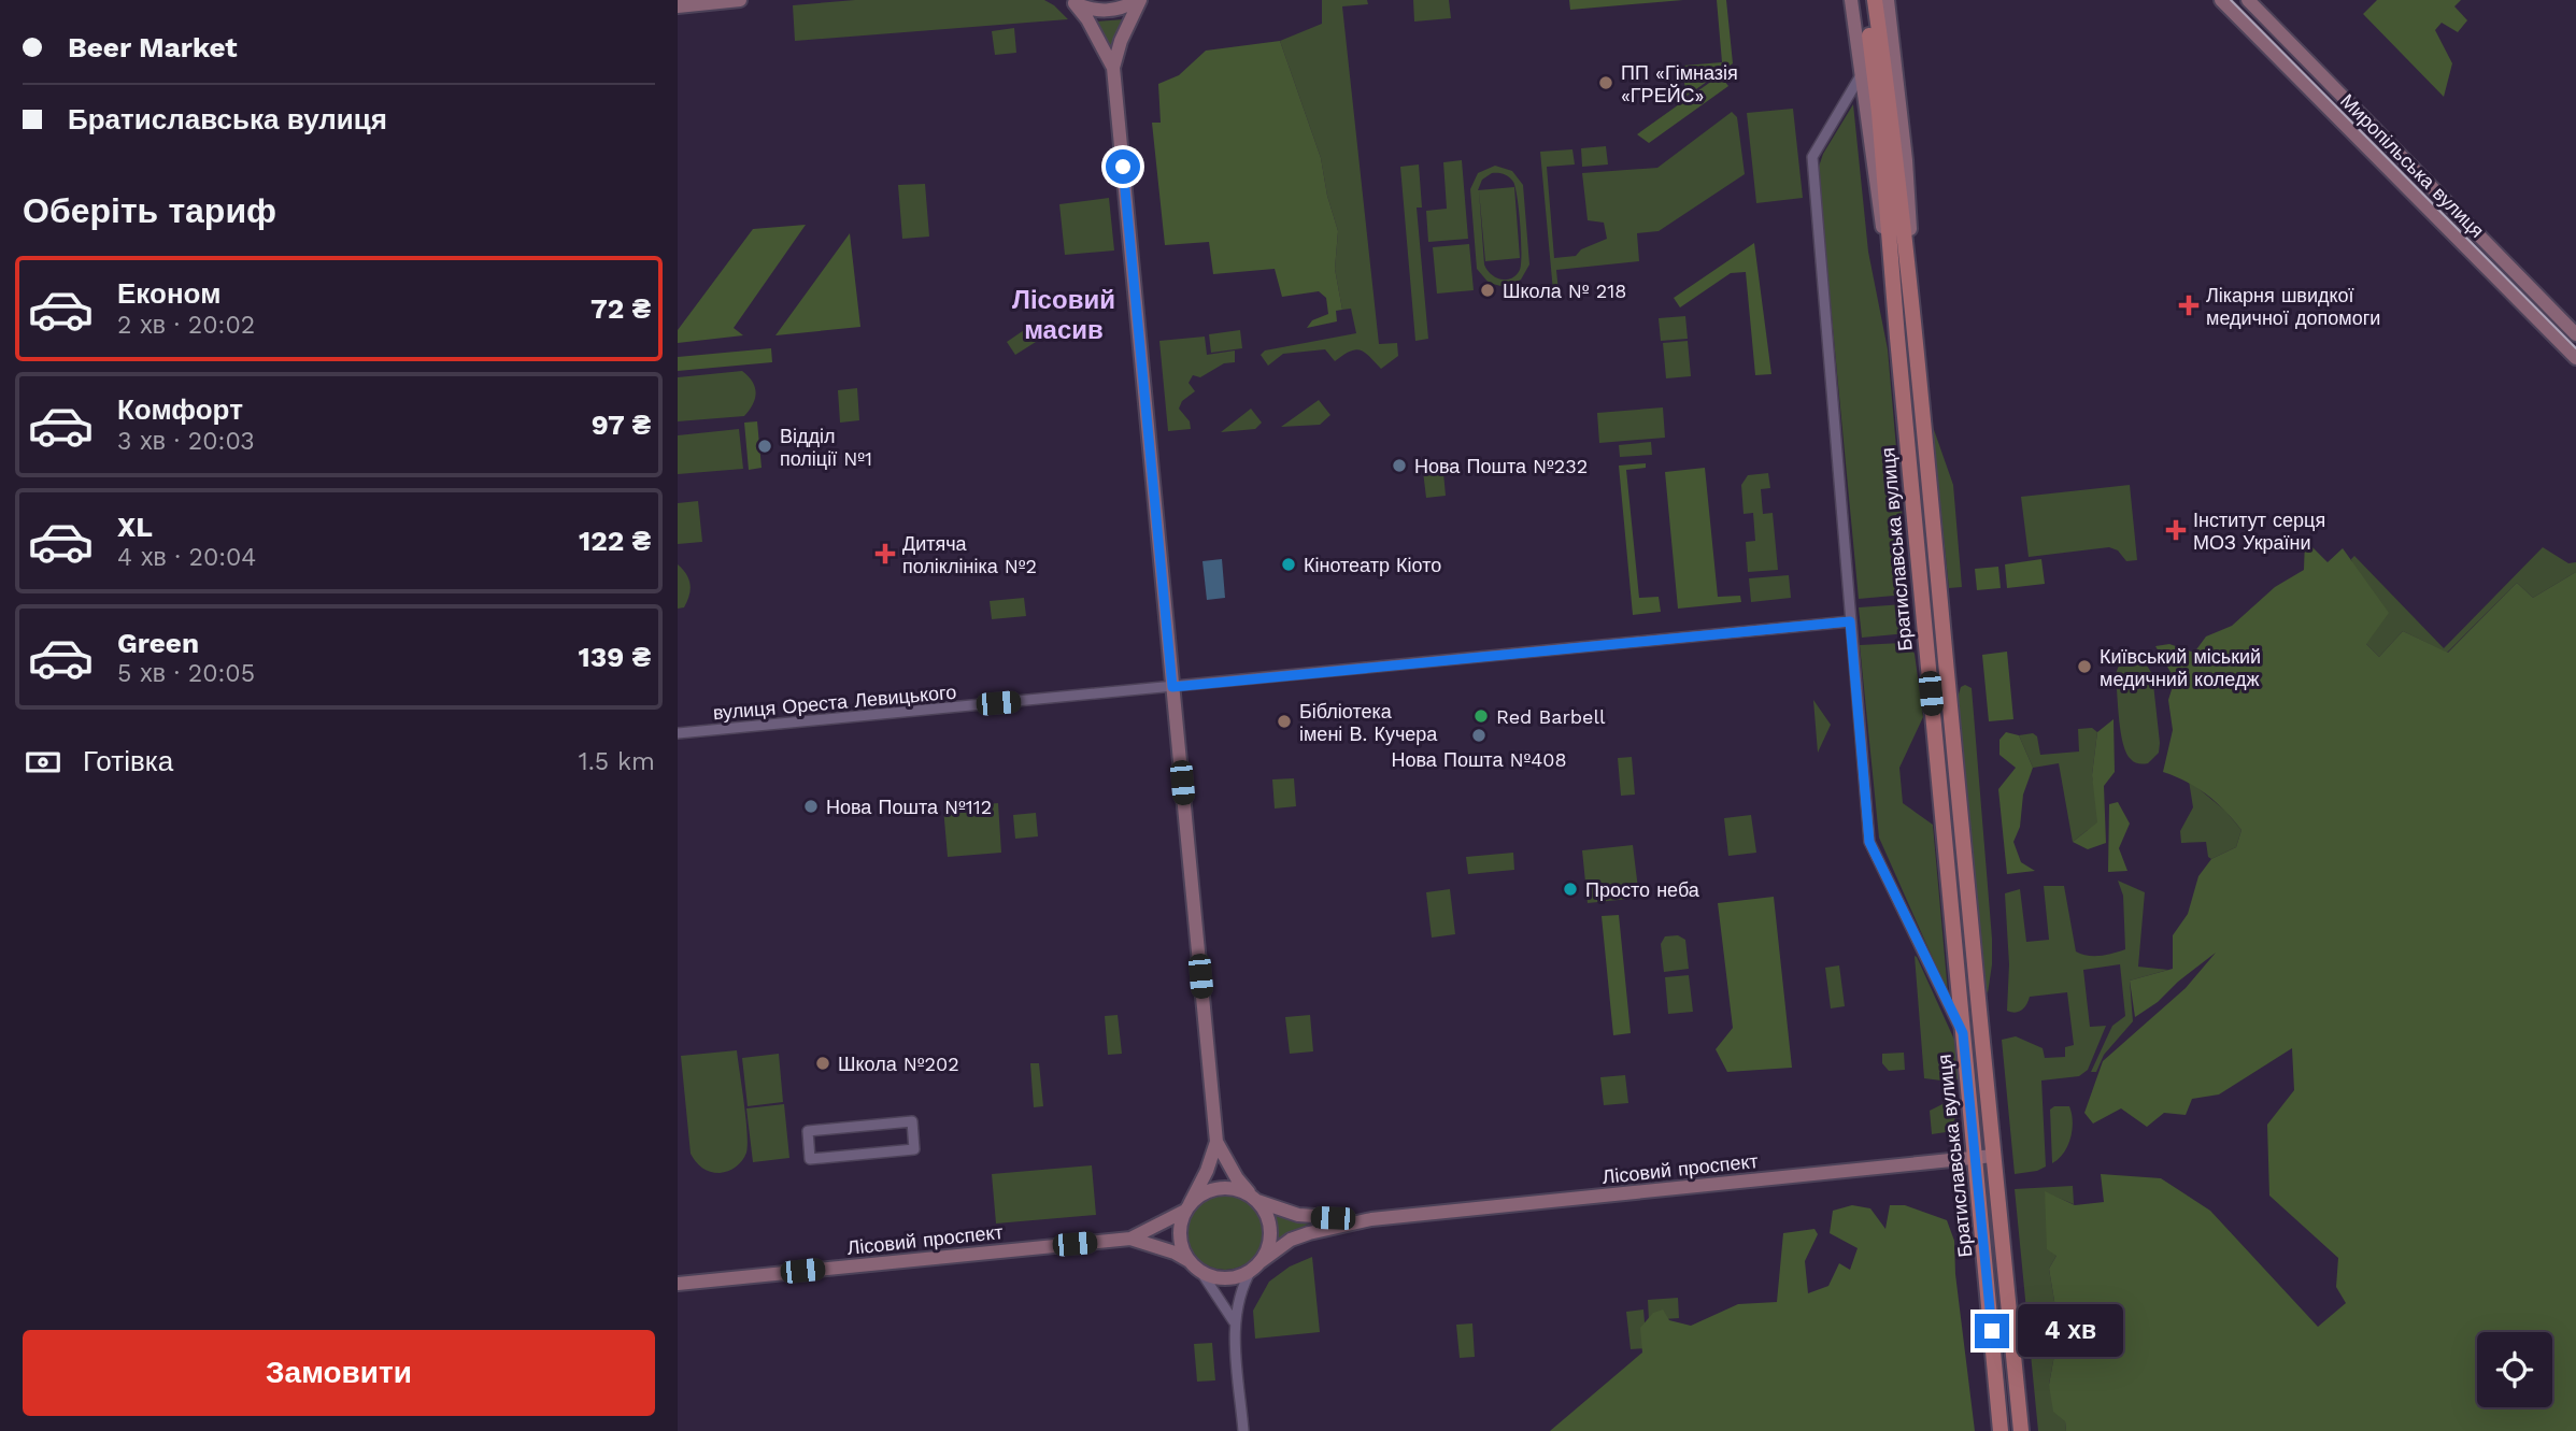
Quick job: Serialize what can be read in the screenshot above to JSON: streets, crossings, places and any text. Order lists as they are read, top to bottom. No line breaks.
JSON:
{"streets":{"main road":["Братиславська вулиця"],"street":["Миропільська вулиця","вулиця Ореста Левицького","Лісовий проспект"]},"crossings":[["Братиславська вулиця","Лісовий проспект"]],"districts":["Лісовий масив"],"places":{"other":["ПП «Гімназія «ГРЕЙС»","Школа № 218","Відділ поліції №1","Нова Пошта №232","Кінотеатр Кіото","Київський міський медичний коледж","Red Barbell","Бібліотека імені В. Кучера","Нова Пошта №408","Нова Пошта №112","Просто неба","Школа №202"],"health":["Лікарня швидкої медичної допомоги","Інститут серця МОЗ України","Дитяча поліклініка №2"]},"page":{"banner":["Beer Market","Братиславська вулиця"],"heading":"Оберіть тариф","list":[{"name":"Економ","note":"2 хв · 20:02","value":"72 ₴"},{"name":"Комфорт","note":"3 хв · 20:03","value":"97 ₴"},{"name":"XL","note":"4 хв · 20:04","value":"122 ₴"},{"name":"Green","note":"5 хв · 20:05","value":"139 ₴"}],"pay":["Готівка","1.5 km"],"bubble":"4 хв","buttons":"Замовити"}}
